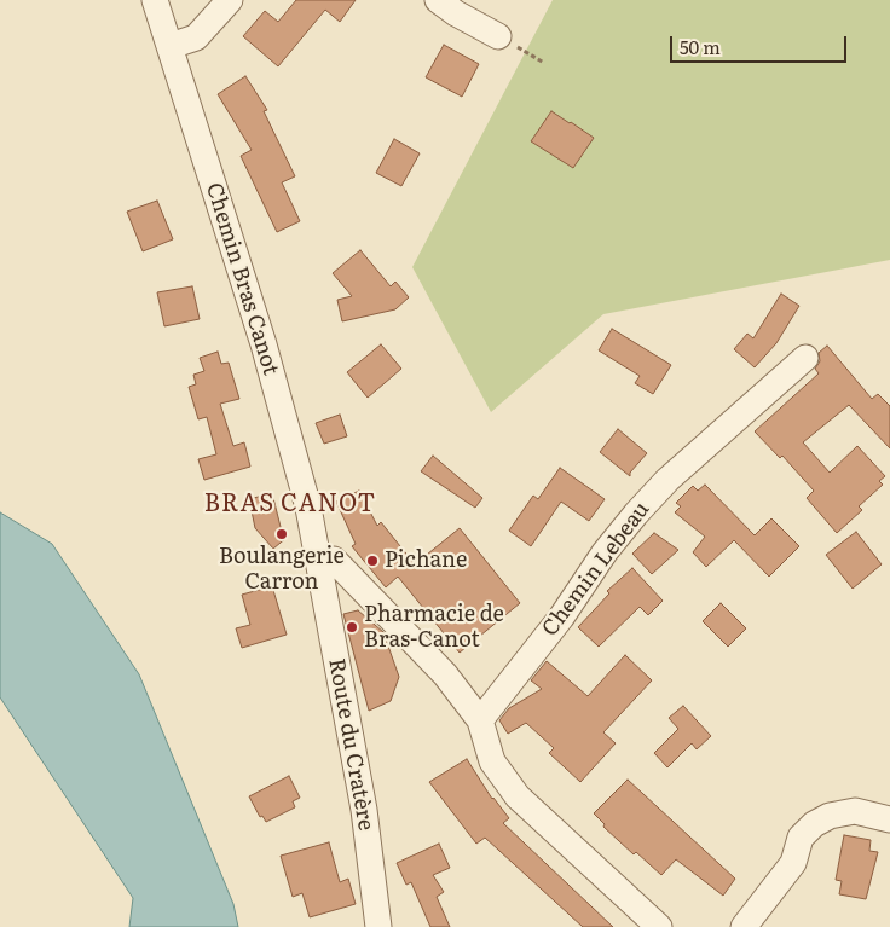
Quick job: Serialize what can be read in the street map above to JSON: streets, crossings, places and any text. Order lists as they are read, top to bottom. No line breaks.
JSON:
{"streets":{"street":["Chemin Bras Canot","Chemin Lebeau","Route du Cratère"]},"crossings":[["Chemin Bras Canot","Route du Cratère"]],"districts":["BRAS CANOT"],"places":["Boulangerie Carron","Pichane","Pharmacie de Bras-Canot"],"scale_bar":"50 m"}
